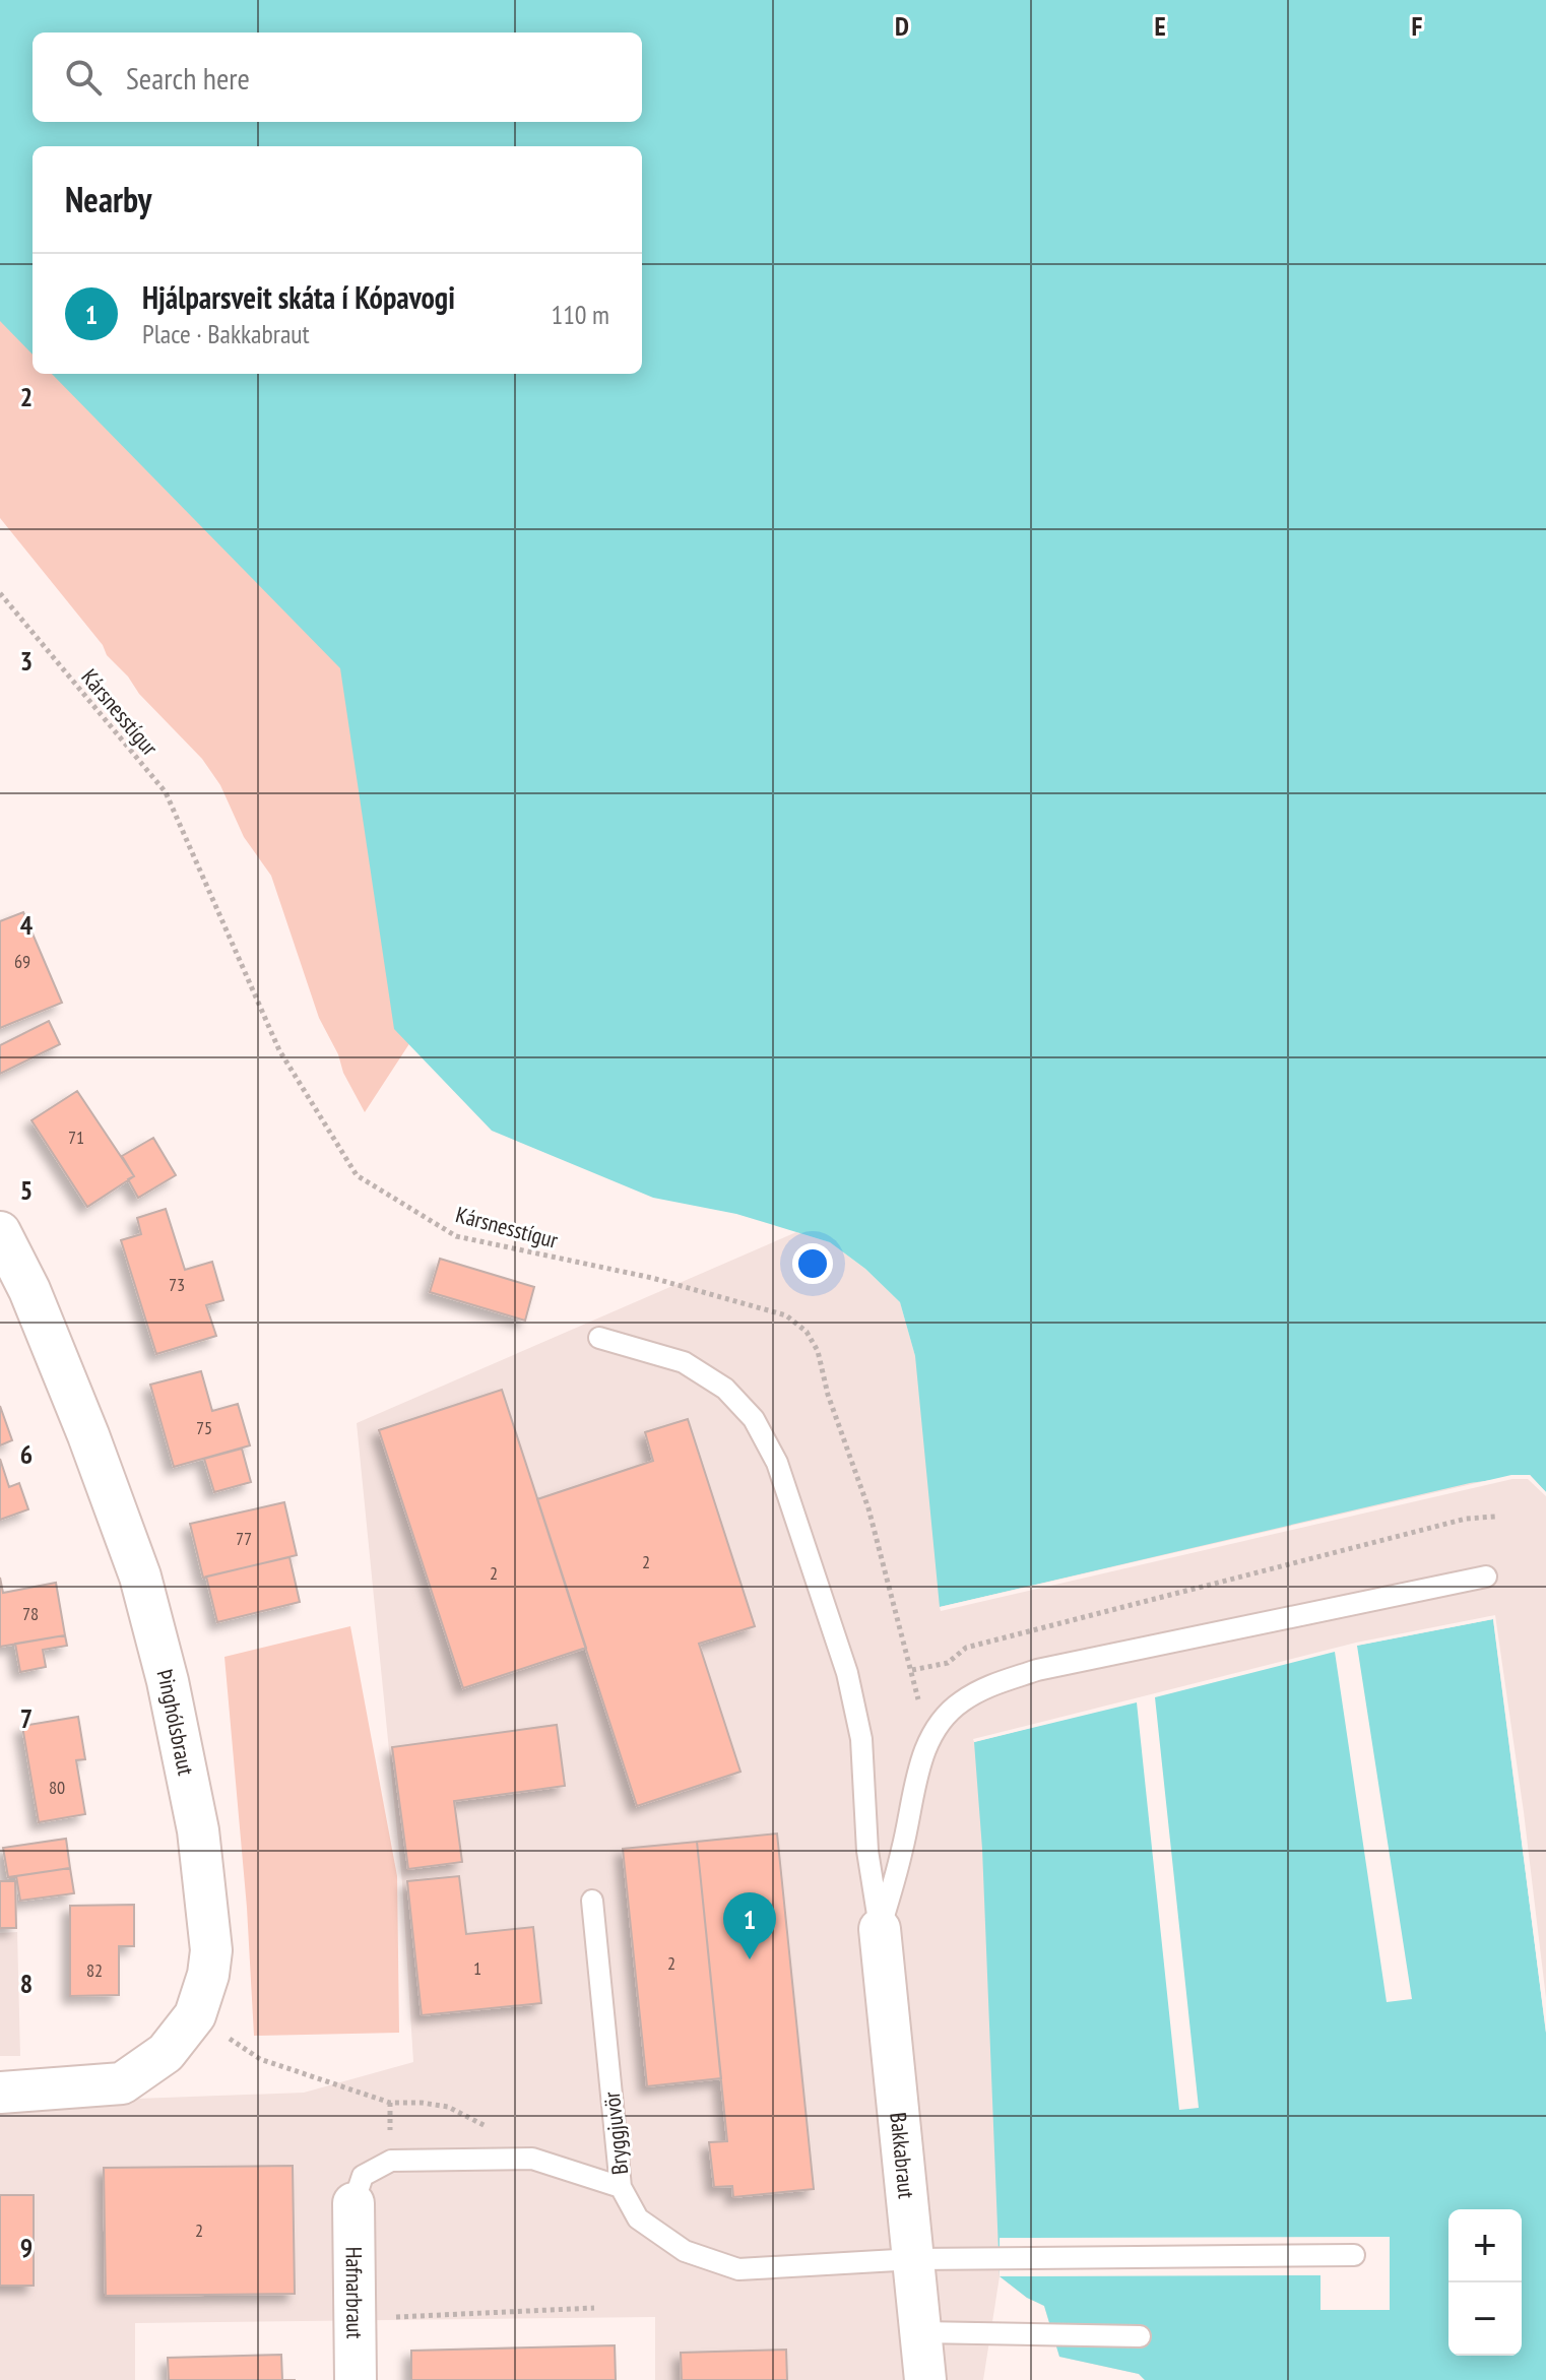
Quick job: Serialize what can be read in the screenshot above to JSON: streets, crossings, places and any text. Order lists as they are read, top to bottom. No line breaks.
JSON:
{"streets":{"street":["Þinghólsbraut","Bakkabraut","Hafnarbraut"],"lane":["Bryggjuvör"],"path":["Kársnesstígur"]},"crossings":[["Bryggjuvör","Bakkabraut"]],"house_numbers":["69","71","73","75","77","2","2","78","80","2","1","82","2"],"page":{"search":"Search here","heading":"Nearby","list":[{"mark":"1","name":"Hjálparsveit skáta í Kópavogi","note":"Place · Bakkabraut","value":"110 m"}],"pins":"1","map_buttons":["+","−"]},"grid":{"columns":["D","E","F"],"rows":["2","3","4","5","6","7","8","9"]}}
